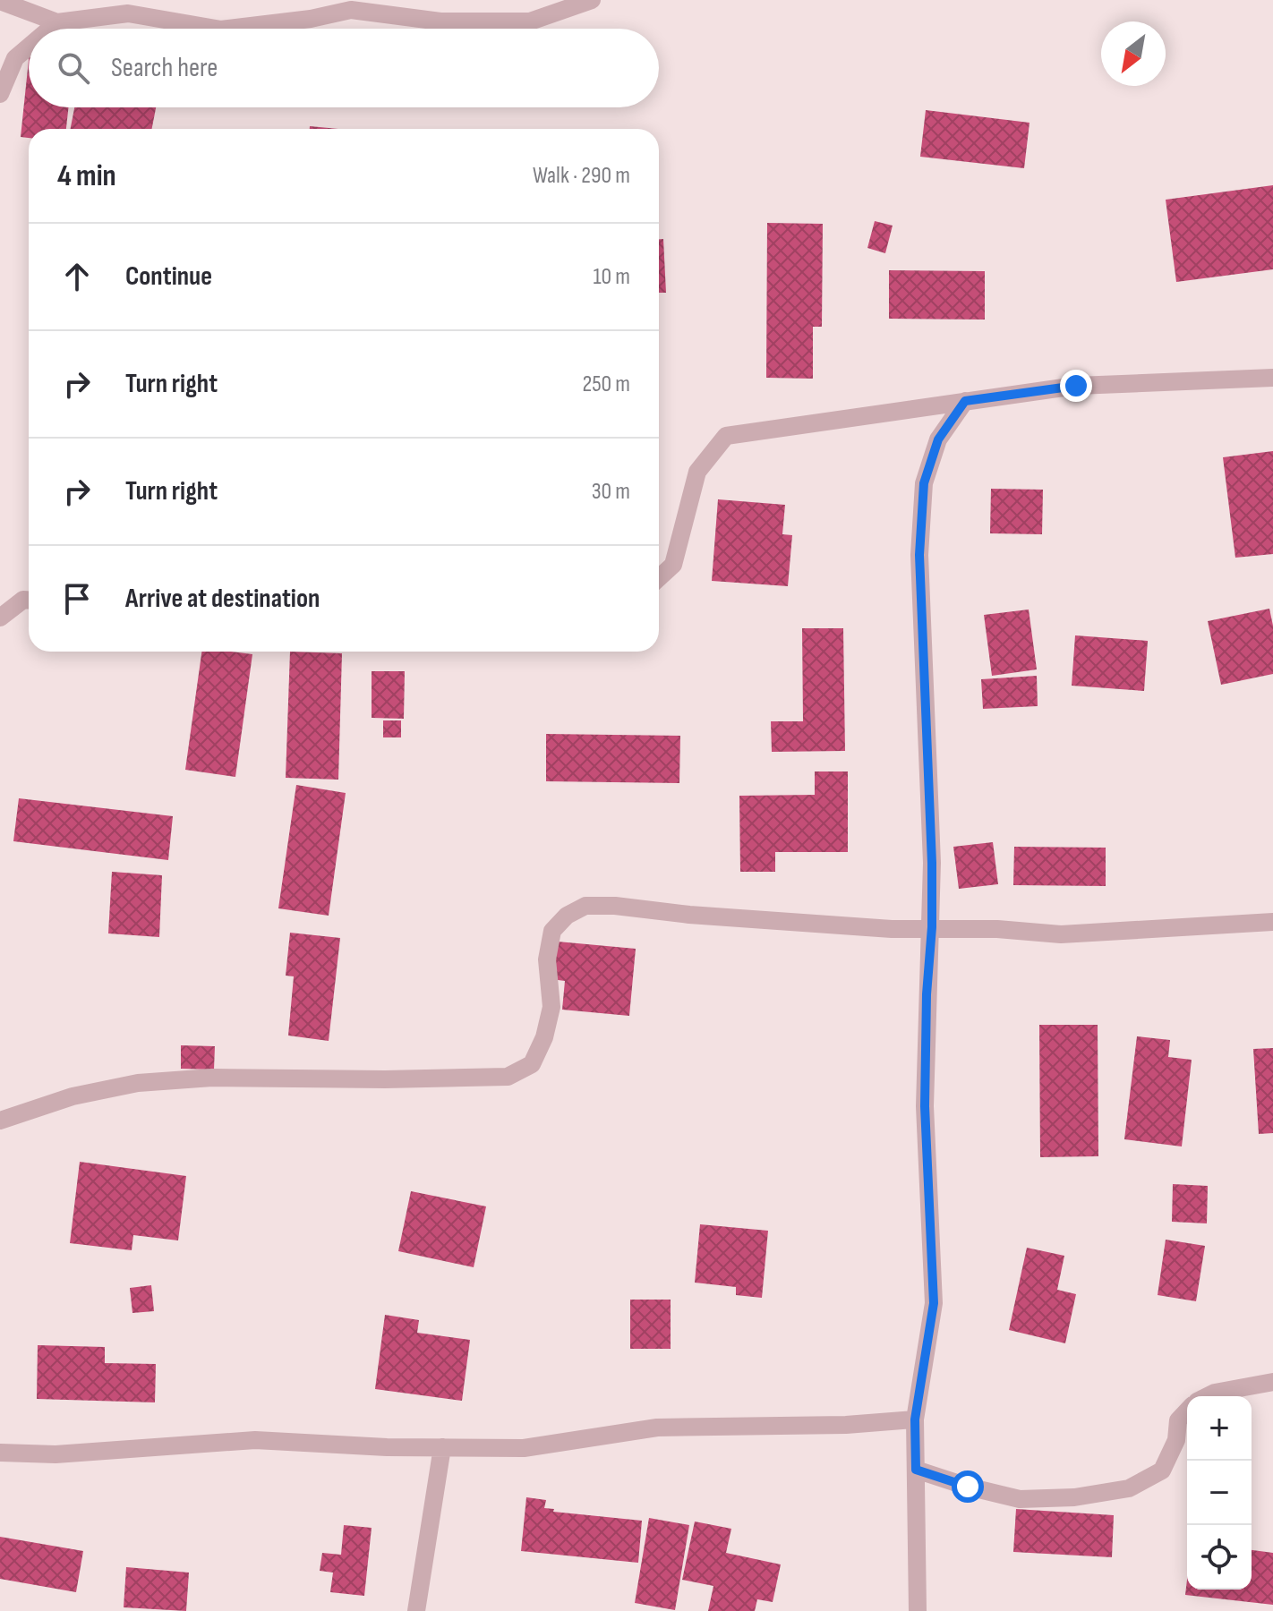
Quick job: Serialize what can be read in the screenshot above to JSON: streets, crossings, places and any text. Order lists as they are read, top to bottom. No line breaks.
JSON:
{"north":"bottom left","page":{"search":"Search here","heading":["4 min","Walk · 290 m"],"list":[["Continue","10 m"],["Turn right","250 m"],["Turn right","30 m"],"Arrive at destination"],"map_buttons":["+","−"]}}
